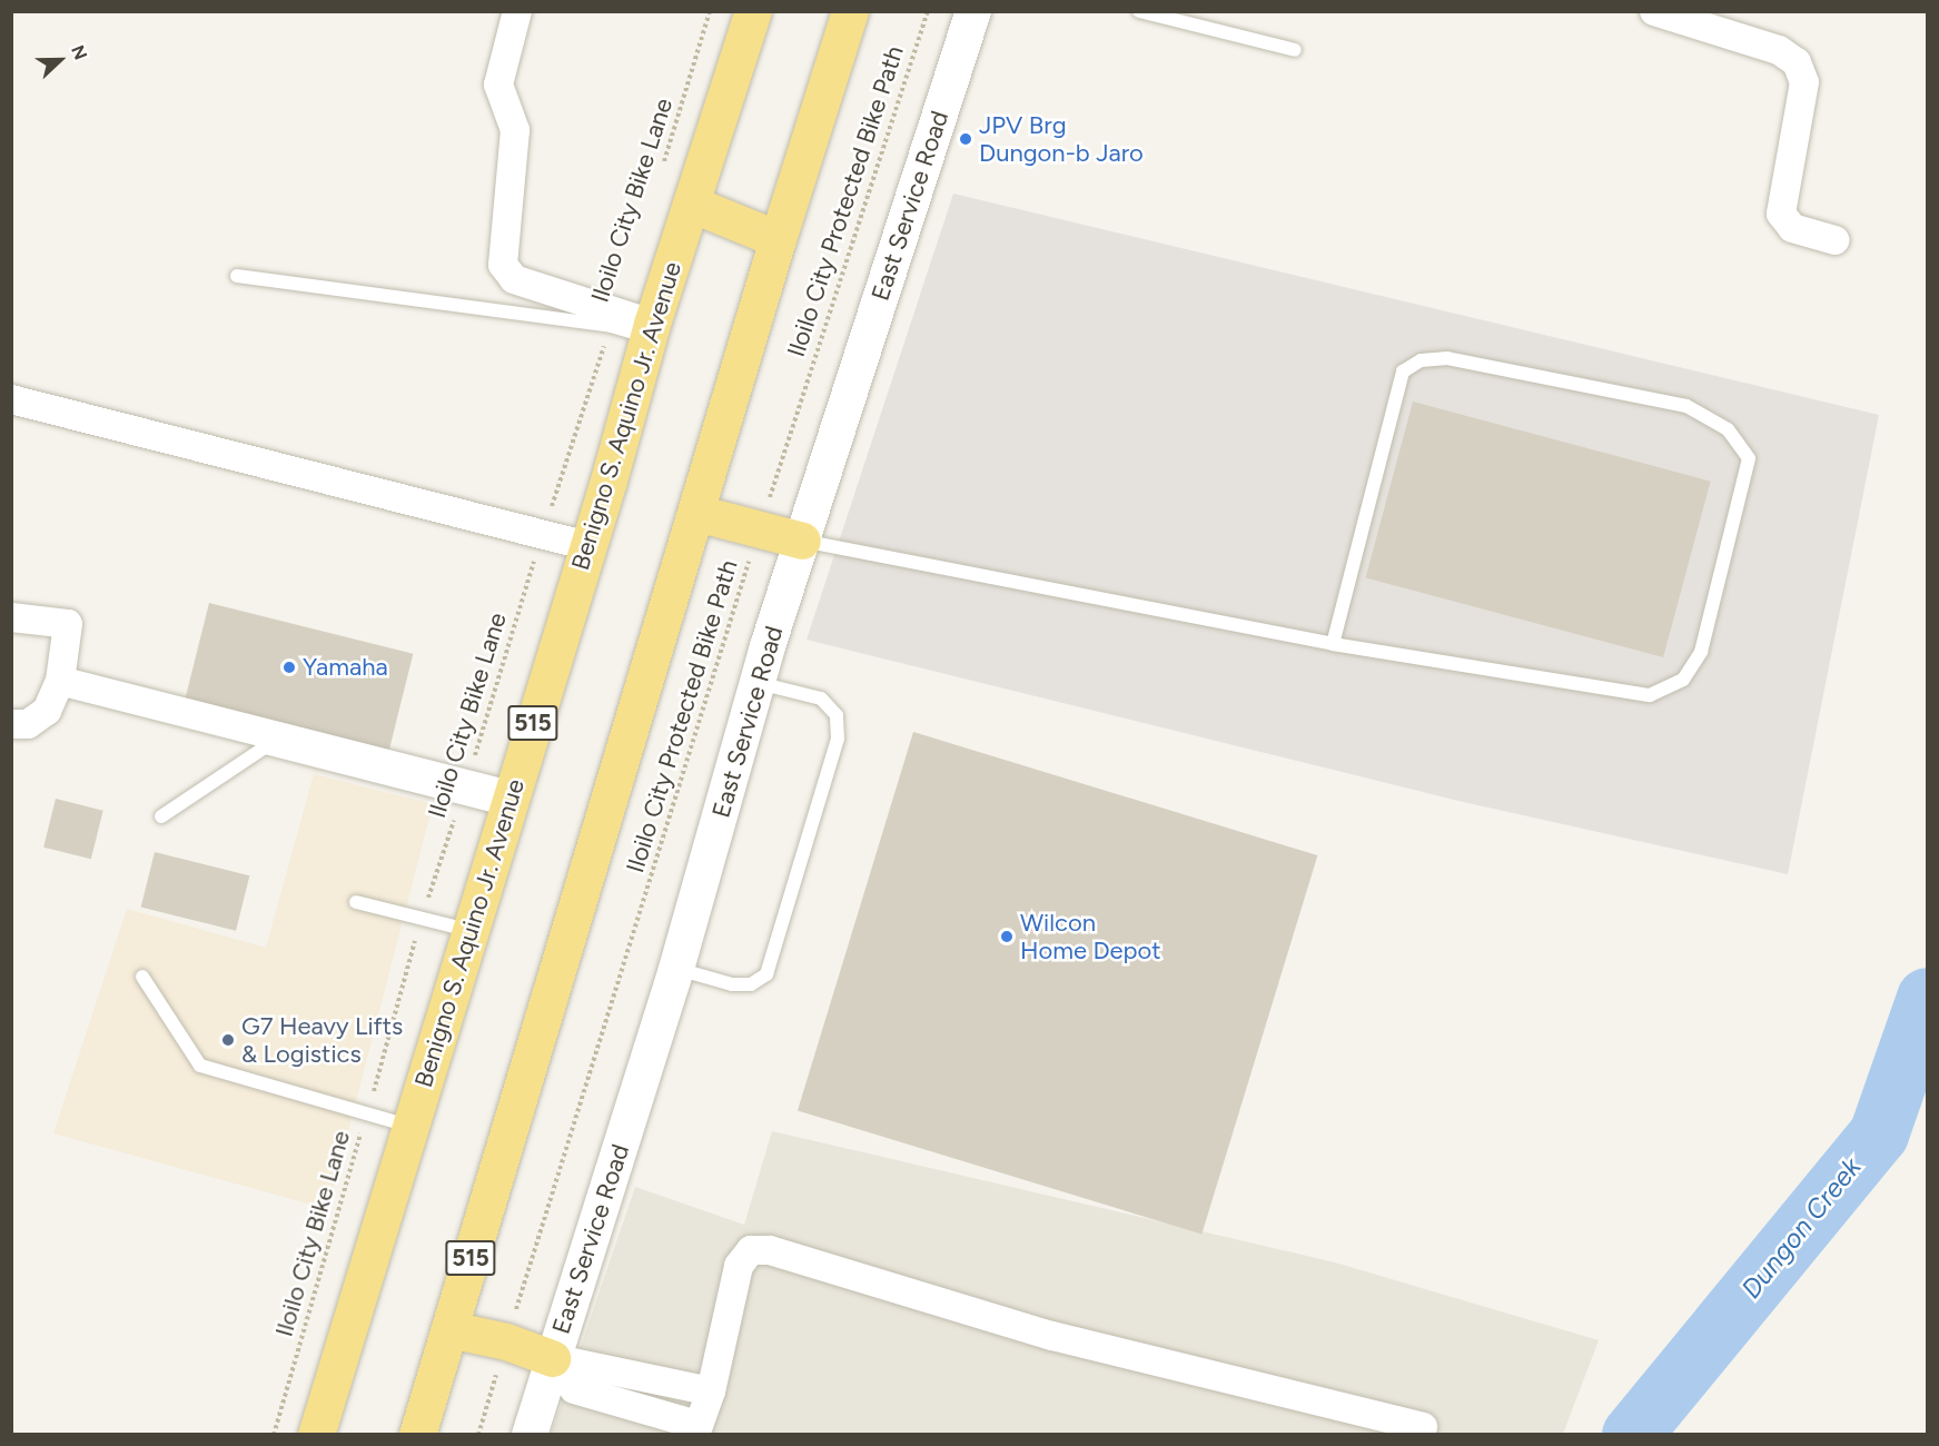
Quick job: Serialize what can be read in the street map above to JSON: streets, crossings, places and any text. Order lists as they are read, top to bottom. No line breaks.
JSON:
{"streets":{"highway":["Benigno S. Aquino Jr. Avenue","515"],"street":["East Service Road"],"path":["Iloilo City Bike Lane","Iloilo City Protected Bike Path"]},"water":["Dungon Creek"],"places":["JPV Brg Dungon-b Jaro","Yamaha","Wilcon Home Depot","G7 Heavy Lifts & Logistics"],"north":"right"}
